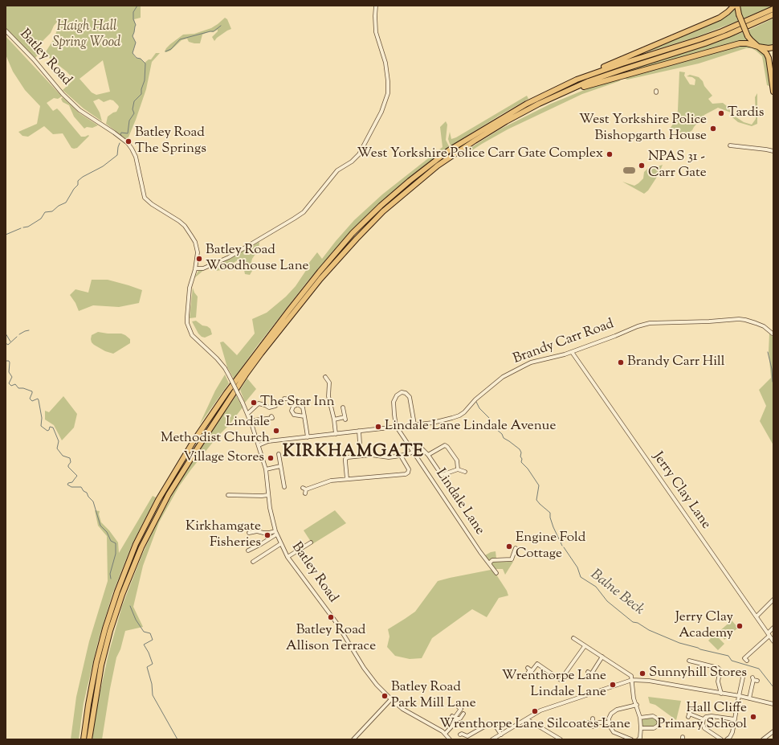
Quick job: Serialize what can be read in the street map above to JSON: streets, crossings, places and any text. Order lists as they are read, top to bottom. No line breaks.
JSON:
{"streets":{"street":["Batley Road","Brandy Carr Road","Jerry Clay Lane","Lindale Lane"]},"crossings":[["Batley Road","Brandy Carr Road"],["Brandy Carr Road","Jerry Clay Lane"],["Brandy Carr Road","Lindale Lane"]],"districts":["KIRKHAMGATE"],"water":["Balne Beck"],"parks":["Haigh Hall Spring Wood"],"places":["Tardis","West Yorkshire Police Bishopgarth House","Batley Road The Springs","West Yorkshire Police Carr Gate Complex","NPAS 31 - Carr Gate","Batley Road Woodhouse Lane","Brandy Carr Hill","The Star Inn","Lindale Lane Lindale Avenue","Lindale Methodist Church","Village Stores","Kirkhamgate Fisheries","Engine Fold Cottage","Batley Road Allison Terrace","Jerry Clay Academy","Sunnyhill Stores","Wrenthorpe Lane Lindale Lane","Batley Road Park Mill Lane","Wrenthorpe Lane Silcoates Lane","Hall Cliffe Primary School"]}
